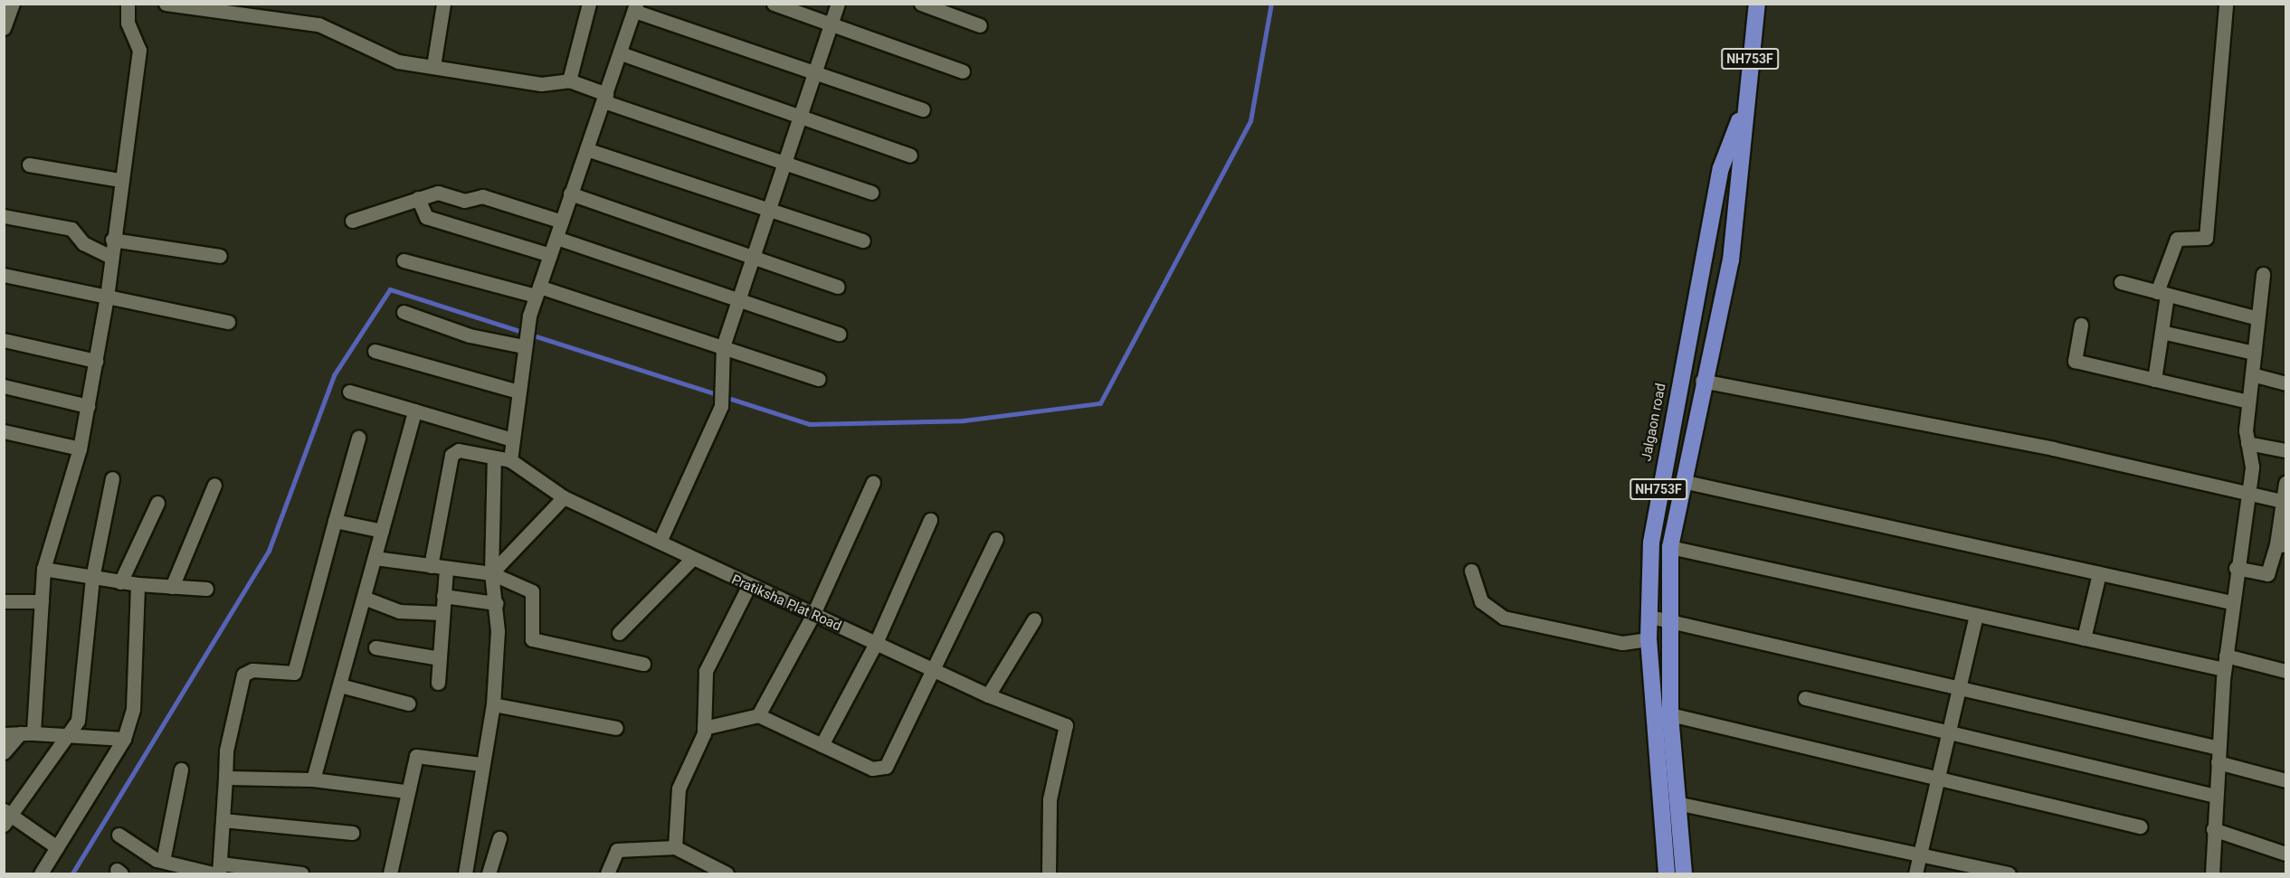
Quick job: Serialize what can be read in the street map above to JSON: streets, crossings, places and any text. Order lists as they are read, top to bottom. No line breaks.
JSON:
{"streets":{"highway":["NH753F","Jalgaon road"],"street":["Pratiksha Plat Road"]}}
